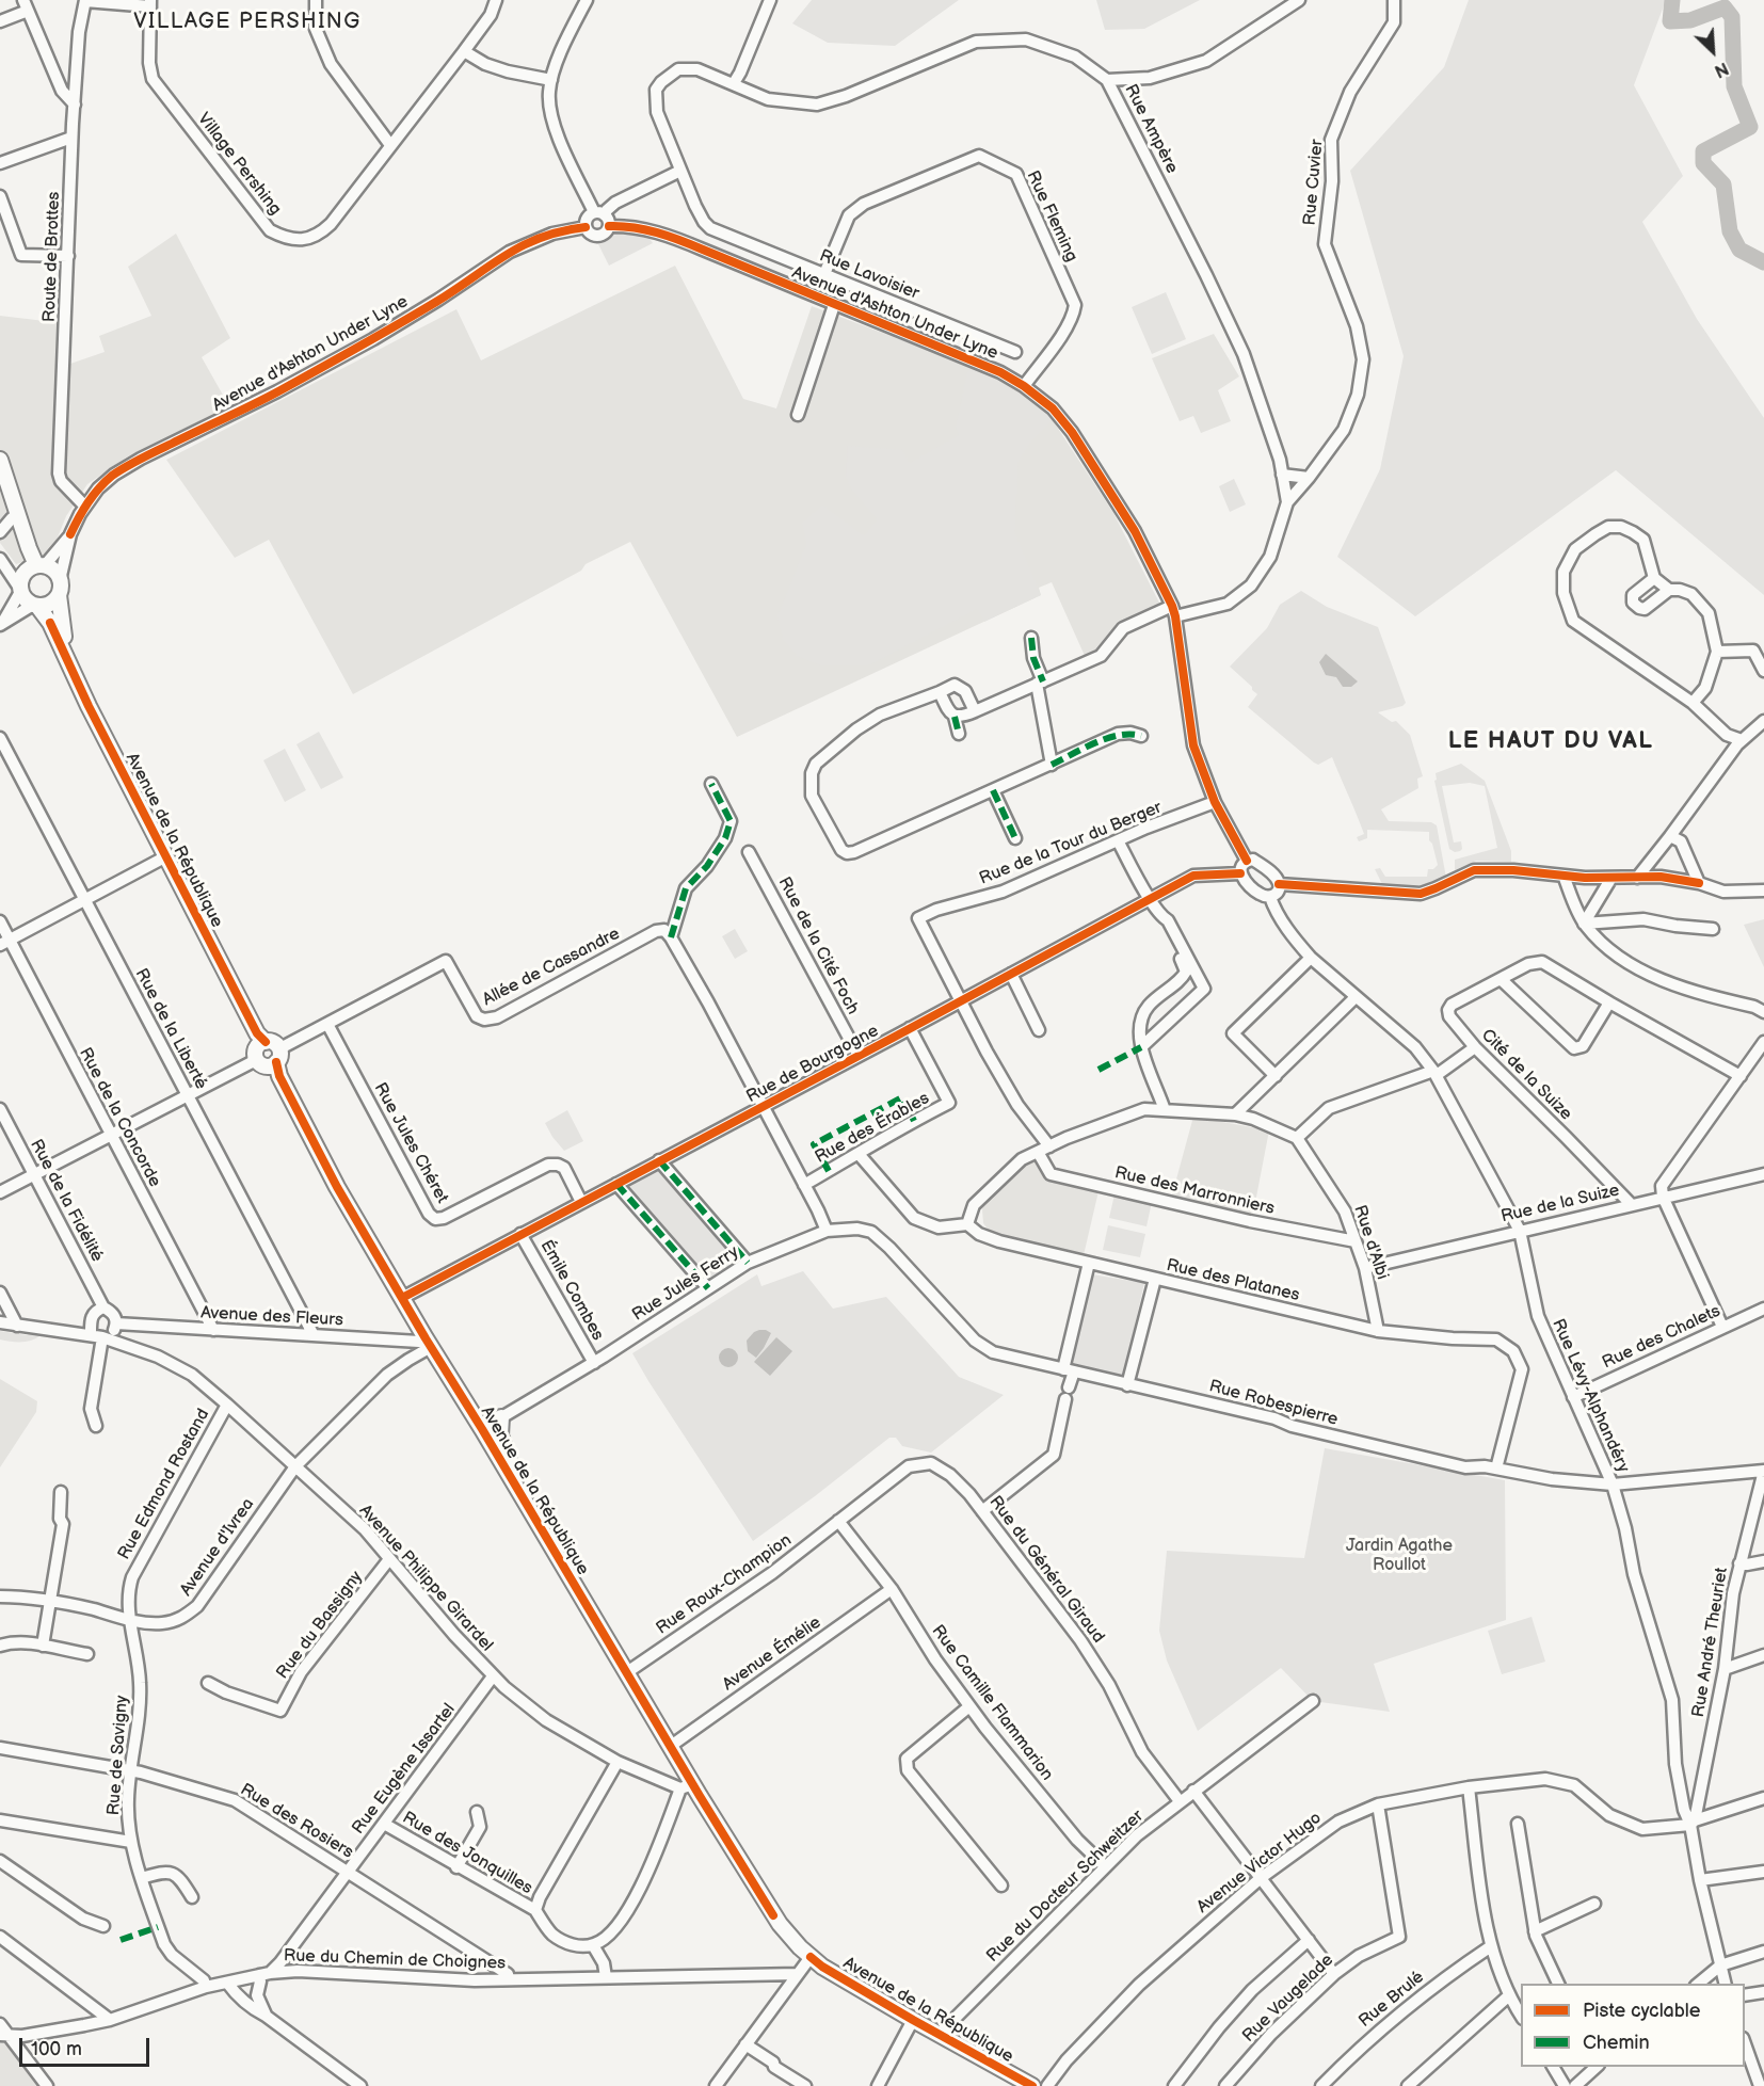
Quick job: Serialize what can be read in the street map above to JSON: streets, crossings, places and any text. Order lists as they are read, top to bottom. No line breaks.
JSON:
{"streets":{"main road":["Avenue de la République"],"street":["Rue Ampère","Village Pershing","Rue Cuvier","Rue Fleming","Route de Brottes","Rue Lavoisier","Avenue d'Ashton Under Lyne","Rue de la Tour du Berger","Rue de la Cité Foch","Allée de Cassandre","Rue de la Liberté","Rue de Bourgogne","Cité de la Suize","Rue de la Concorde","Rue des Érables","Rue Jules Chéret","Rue des Marronniers","Rue de la Fidélité","Rue de la Suize","Rue d'Albi","Rue des Platanes","Rue Jules Ferry","Émile Combes","Avenue des Fleurs","Rue des Chalets","Rue Lévy-Alphandéry","Rue Robespierre","Rue Edmond Rostand","Avenue d'Ivrea","Rue du Général Giraud","Avenue Philippe Girardel","Rue Roux-Champion","Rue du Bassigny","Rue André Theuriet","Avenue Émélie","Rue Camille Flammarion","Rue de Savigny","Rue Eugène Issartel","Rue des Rosiers","Rue des Jonquilles","Avenue Victor Hugo","Rue du Docteur Schweitzer","Rue du Chemin de Choignes","Rue Vaugelade","Rue Brulé"]},"crossings":[["Rue Ampère","Rue Cuvier"],["Rue Ampère","Rue Lavoisier"],["Rue Ampère","Avenue d'Ashton Under Lyne"],["Rue Fleming","Rue Lavoisier"],["Rue Fleming","Avenue d'Ashton Under Lyne"],["Route de Brottes","Avenue d'Ashton Under Lyne"],["Avenue d'Ashton Under Lyne","Avenue de la République"],["Avenue de la République","Rue de Bourgogne"],["Avenue de la République","Rue Jules Ferry"],["Avenue de la République","Avenue des Fleurs"],["Avenue de la République","Avenue d'Ivrea"],["Avenue de la République","Avenue Philippe Girardel"],["Avenue de la République","Rue Roux-Champion"],["Avenue de la République","Avenue Émélie"],["Avenue de la République","Rue du Docteur Schweitzer"],["Rue de la Tour du Berger","Rue de Bourgogne"],["Rue de la Cité Foch","Rue de Bourgogne"],["Allée de Cassandre","Rue Jules Chéret"],["Rue de la Liberté","Avenue des Fleurs"],["Rue de Bourgogne","Rue des Érables"],["Rue de Bourgogne","Rue Jules Chéret"],["Rue de Bourgogne","Émile Combes"],["Cité de la Suize","Rue de la Suize"],["Rue de la Concorde","Avenue des Fleurs"],["Rue des Marronniers","Rue d'Albi"],["Rue de la Fidélité","Avenue des Fleurs"],["Rue de la Fidélité","Avenue Philippe Girardel"],["Rue de la Suize","Rue d'Albi"],["Rue de la Suize","Rue Lévy-Alphandéry"],["Rue d'Albi","Rue des Platanes"],["Rue des Platanes","Rue Robespierre"],["Rue Jules Ferry","Émile Combes"],["Rue Jules Ferry","Rue Robespierre"],["Avenue des Fleurs","Avenue d'Ivrea"],["Avenue des Fleurs","Avenue Philippe Girardel"],["Rue des Chalets","Rue Lévy-Alphandéry"],["Rue Lévy-Alphandéry","Rue Robespierre"],["Rue Lévy-Alphandéry","Rue André Theuriet"],["Rue Lévy-Alphandéry","Avenue Victor Hugo"],["Rue Robespierre","Rue André Theuriet"],["Rue Edmond Rostand","Avenue d'Ivrea"],["Rue Edmond Rostand","Avenue Philippe Girardel"],["Rue Edmond Rostand","Rue de Savigny"],["Avenue d'Ivrea","Avenue Philippe Girardel"],["Avenue d'Ivrea","Rue de Savigny"],["Rue du Général Giraud","Rue Roux-Champion"],["Rue du Général Giraud","Rue Camille Flammarion"],["Rue du Général Giraud","Rue du Docteur Schweitzer"],["Avenue Philippe Girardel","Rue du Bassigny"],["Avenue Philippe Girardel","Rue Eugène Issartel"],["Rue Roux-Champion","Rue Camille Flammarion"],["Rue André Theuriet","Avenue Victor Hugo"],["Avenue Émélie","Rue Camille Flammarion"],["Rue Camille Flammarion","Rue du Docteur Schweitzer"],["Rue de Savigny","Rue des Rosiers"],["Rue de Savigny","Rue du Chemin de Choignes"],["Rue Eugène Issartel","Rue des Rosiers"],["Rue Eugène Issartel","Rue des Jonquilles"],["Rue Eugène Issartel","Rue du Chemin de Choignes"],["Rue des Rosiers","Rue du Chemin de Choignes"],["Avenue Victor Hugo","Rue Vaugelade"]],"districts":["VILLAGE PERSHING","LE HAUT DU VAL"],"parks":["Jardin Agathe Roullot"],"legend":["Piste cyclable","Chemin"],"scale_bar":"100 m","north":"bottom right"}
